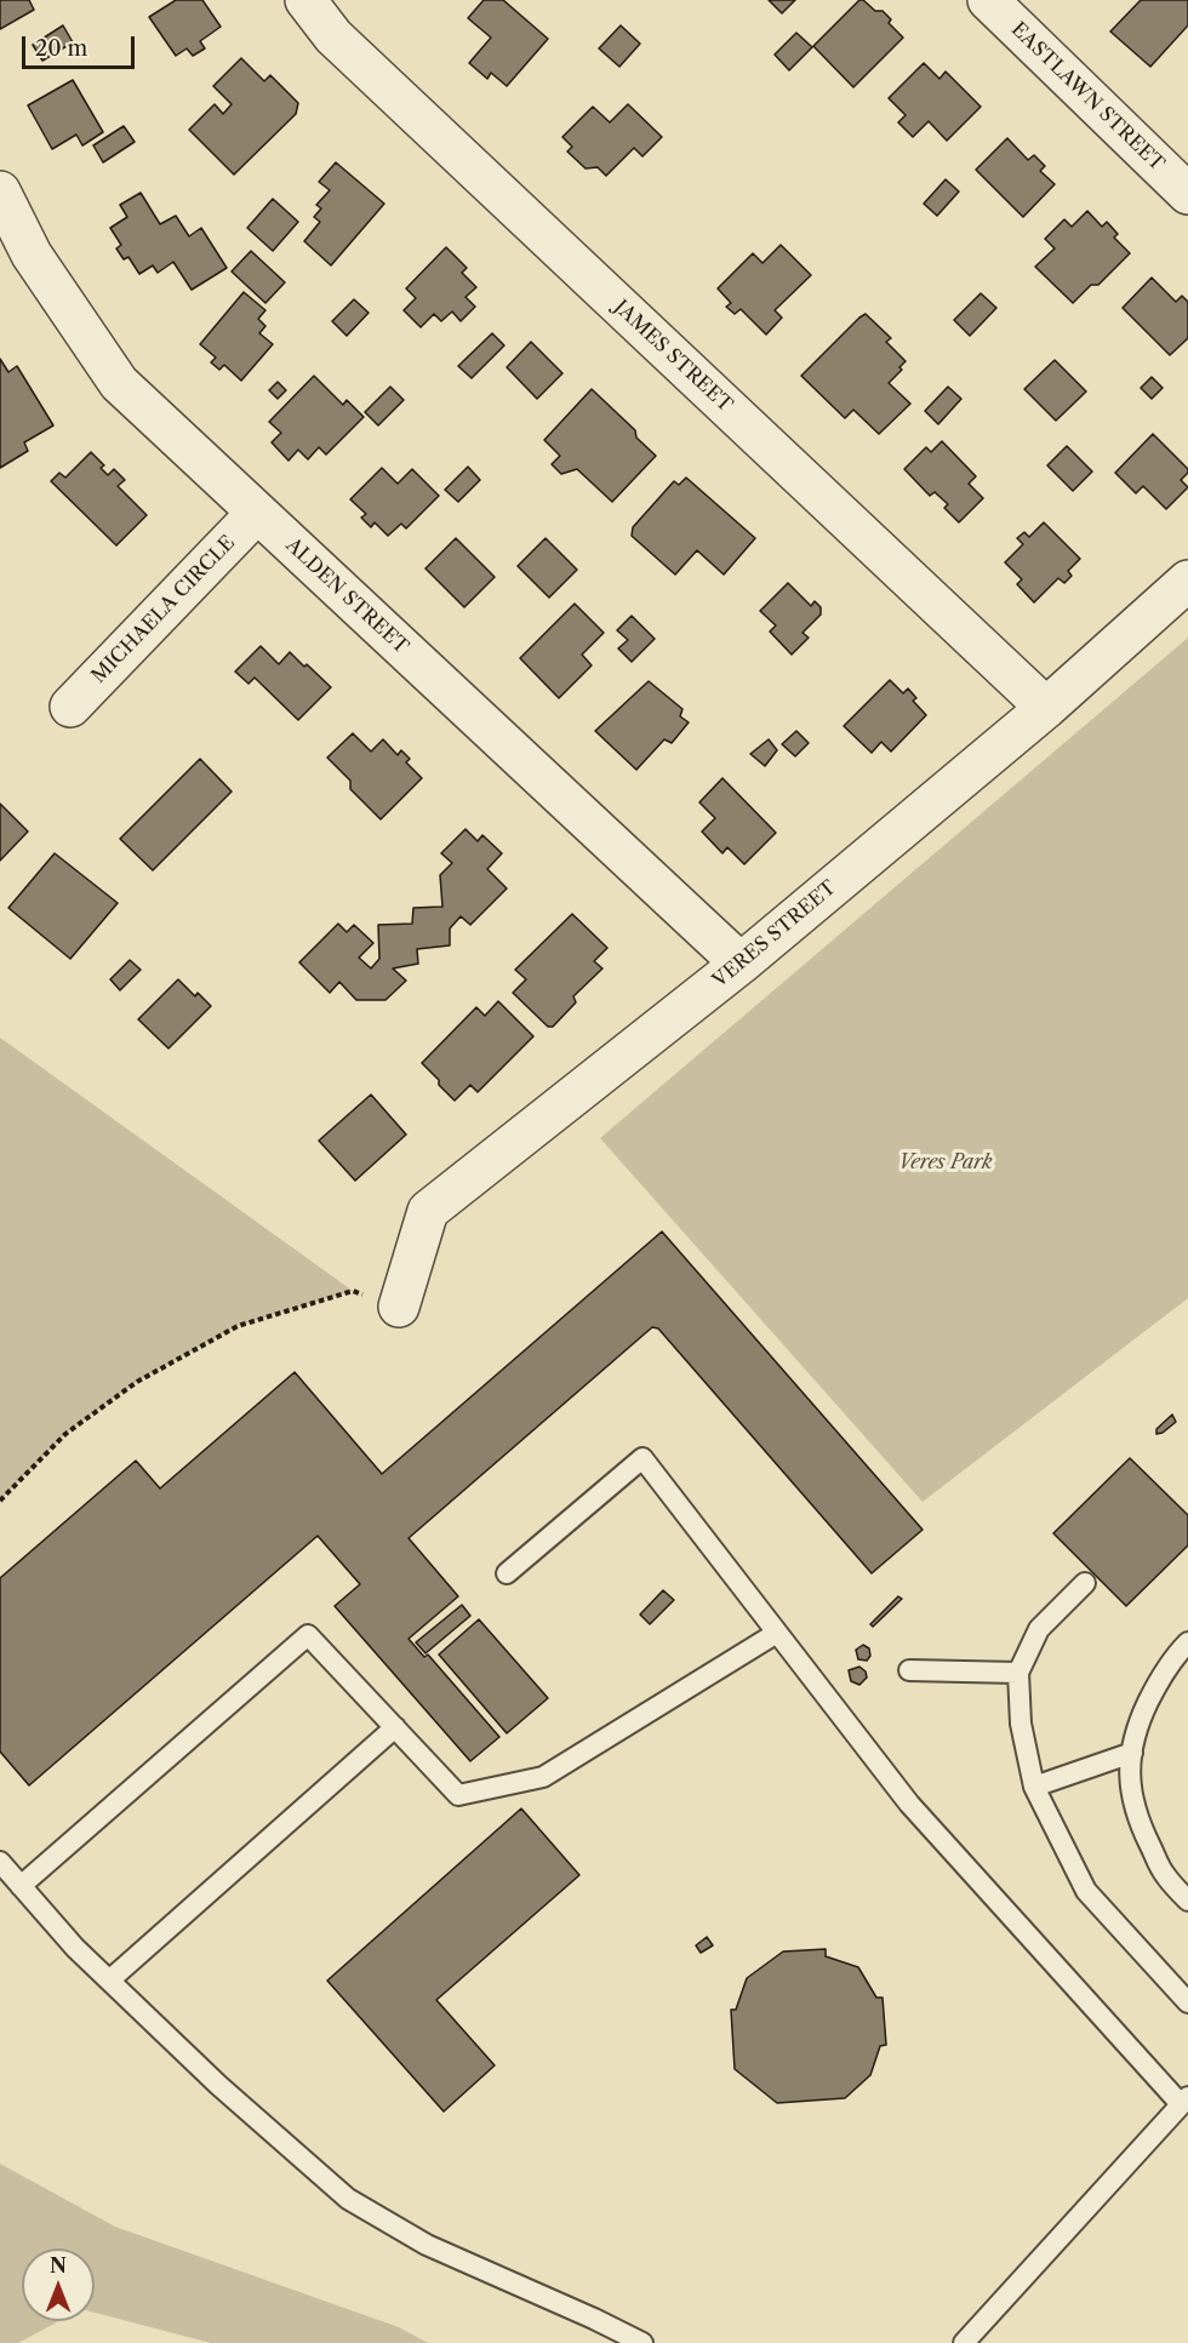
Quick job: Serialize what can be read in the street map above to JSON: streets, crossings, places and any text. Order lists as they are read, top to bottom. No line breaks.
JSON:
{"streets":{"street":["EASTLAWN STREET","JAMES STREET","ALDEN STREET","MICHAELA CIRCLE","VERES STREET"]},"crossings":[["JAMES STREET","VERES STREET"],["ALDEN STREET","MICHAELA CIRCLE"],["ALDEN STREET","VERES STREET"]],"parks":["Veres Park"],"scale_bar":"20 m","north":"top"}
